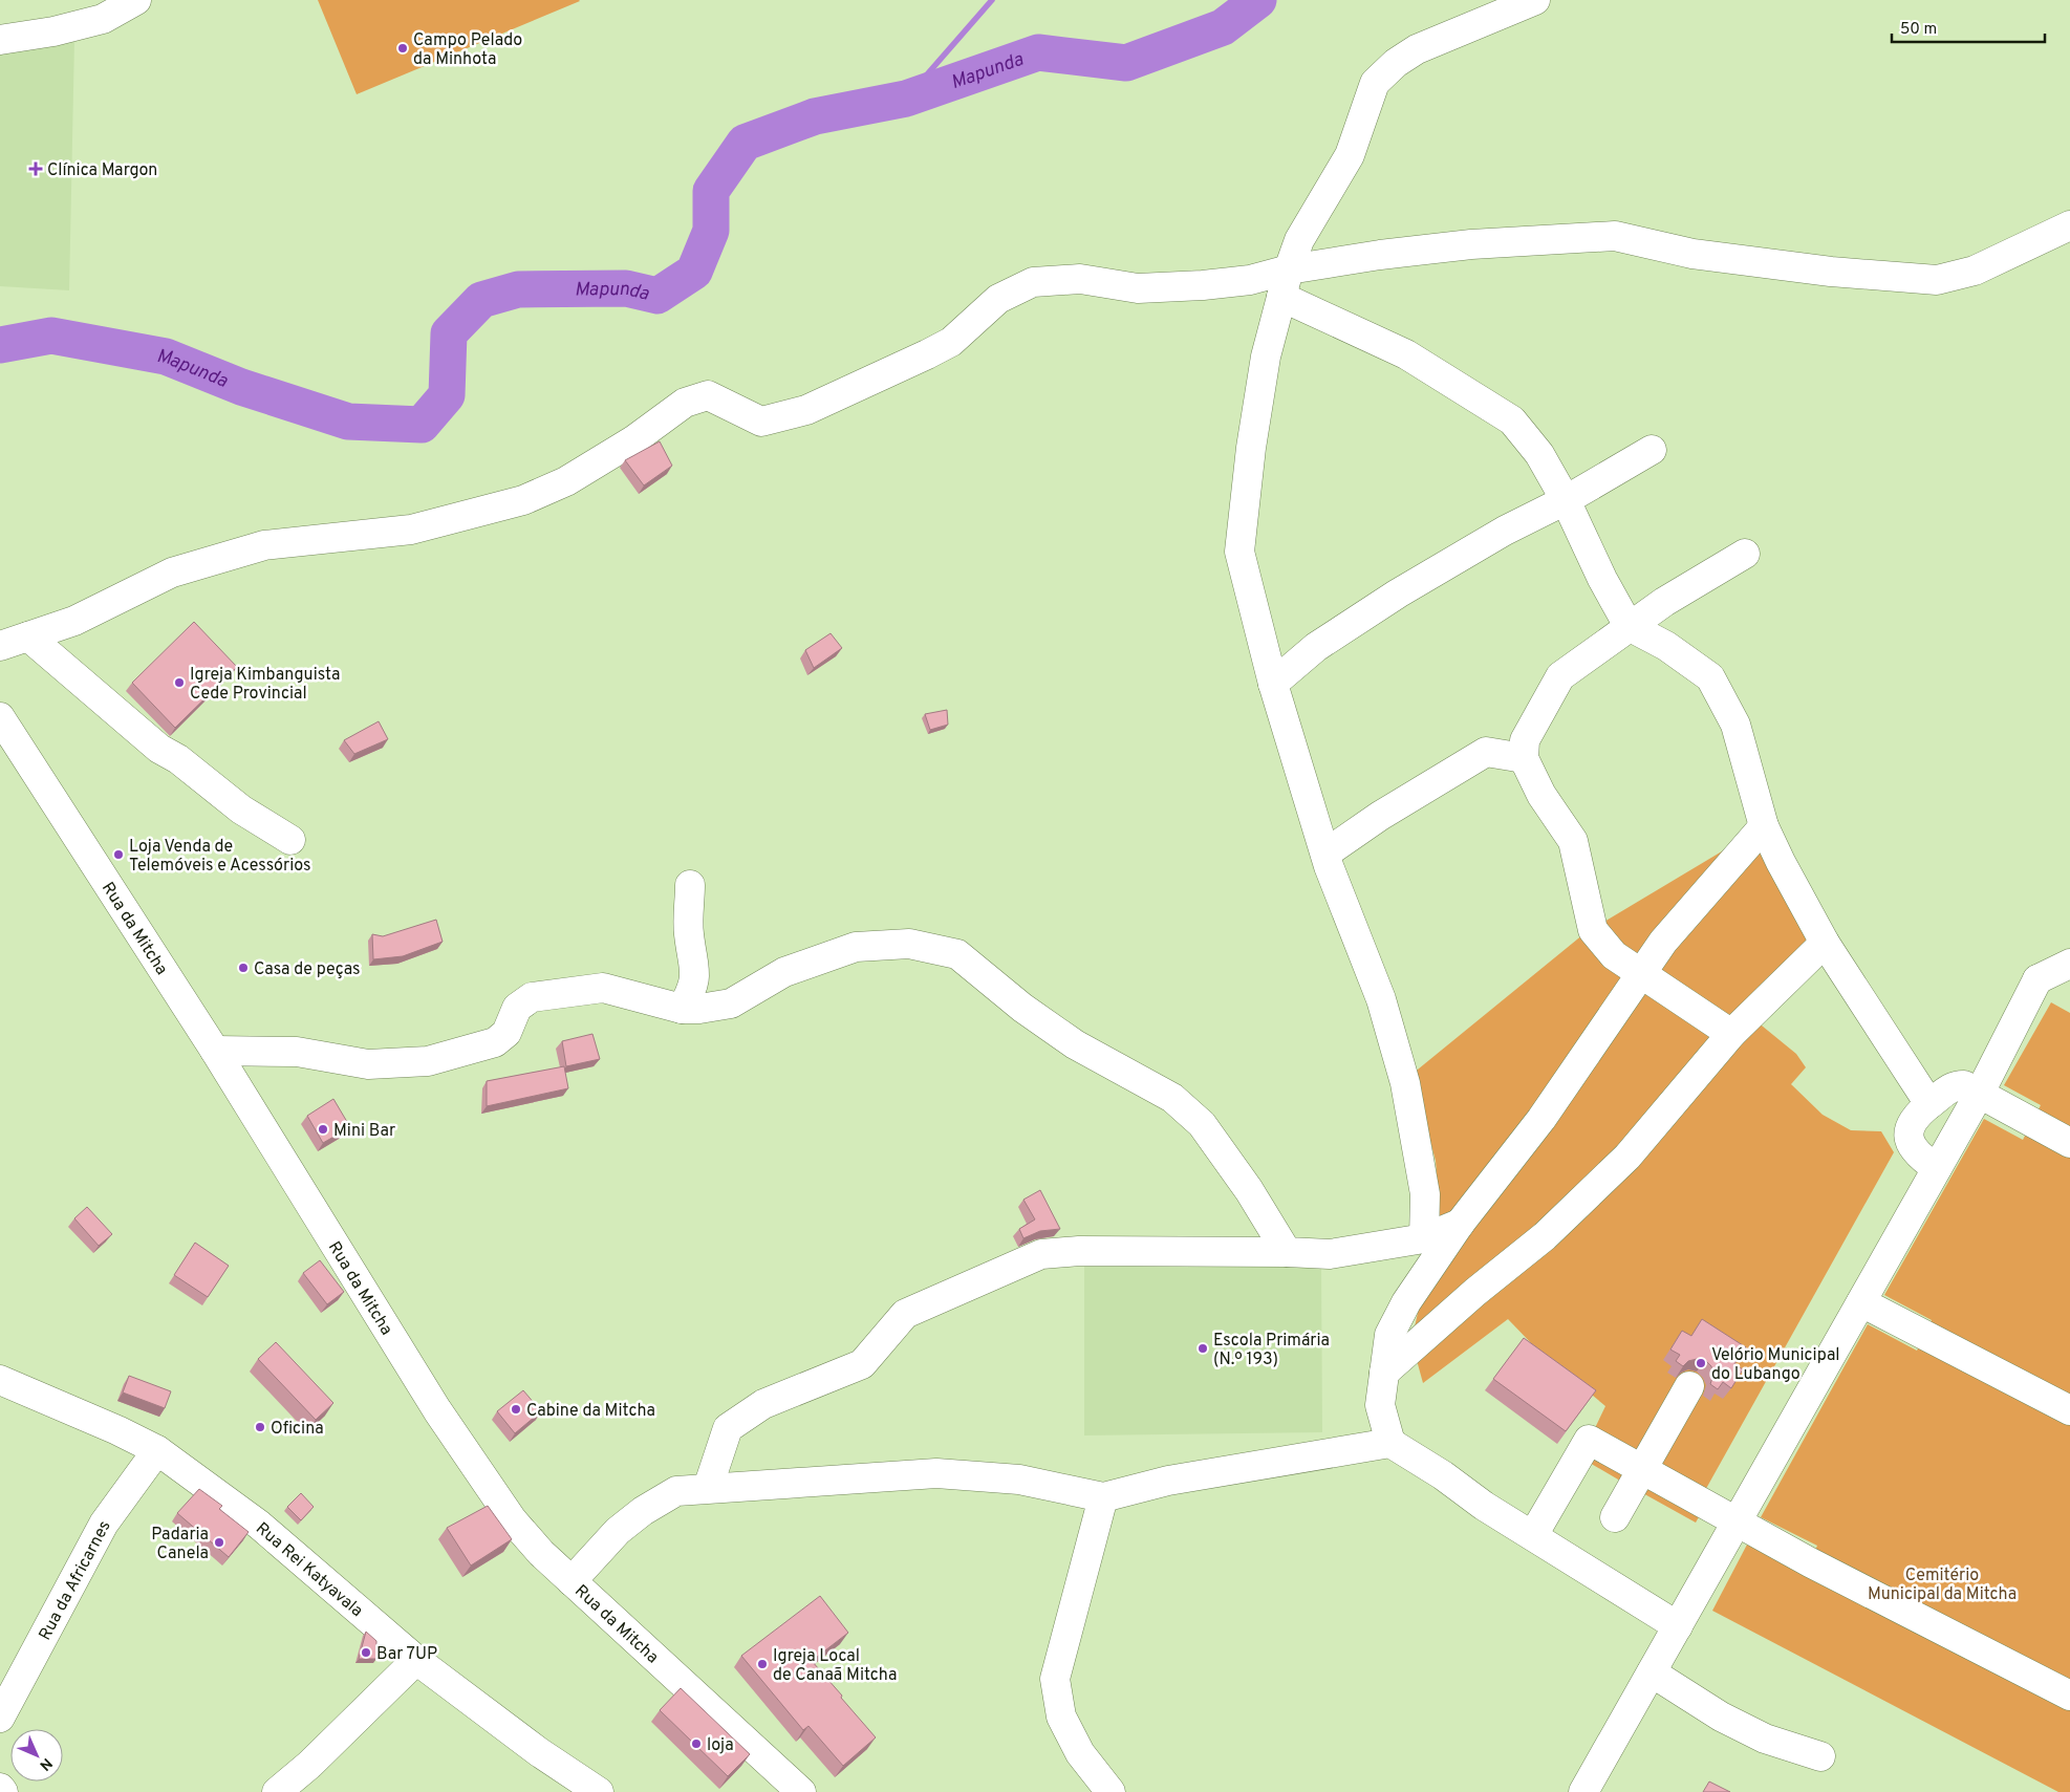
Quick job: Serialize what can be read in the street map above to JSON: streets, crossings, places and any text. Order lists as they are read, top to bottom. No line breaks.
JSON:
{"streets":{"street":["Rua da Mitcha","Rua Rei Katyavala","Rua da Africarnes"]},"crossings":[["Rua Rei Katyavala","Rua da Africarnes"]],"water":["Mapunda"],"parks":["Cemitério Municipal da Mitcha"],"places":{"other":["Campo Pelado da Minhota","Igreja Kimbanguista Cede Provincial","Loja Venda de Telemóveis e Acessórios","Casa de peças","Mini Bar","Escola Primária (N.º 193)","Velório Municipal do Lubango","Cabine da Mitcha","Oficina","Padaria Canela","Bar 7UP","Igreja Local de Canaã Mitcha","loja"],"health":["Clínica Margon"]},"scale_bar":"50 m","north":"bottom right"}
